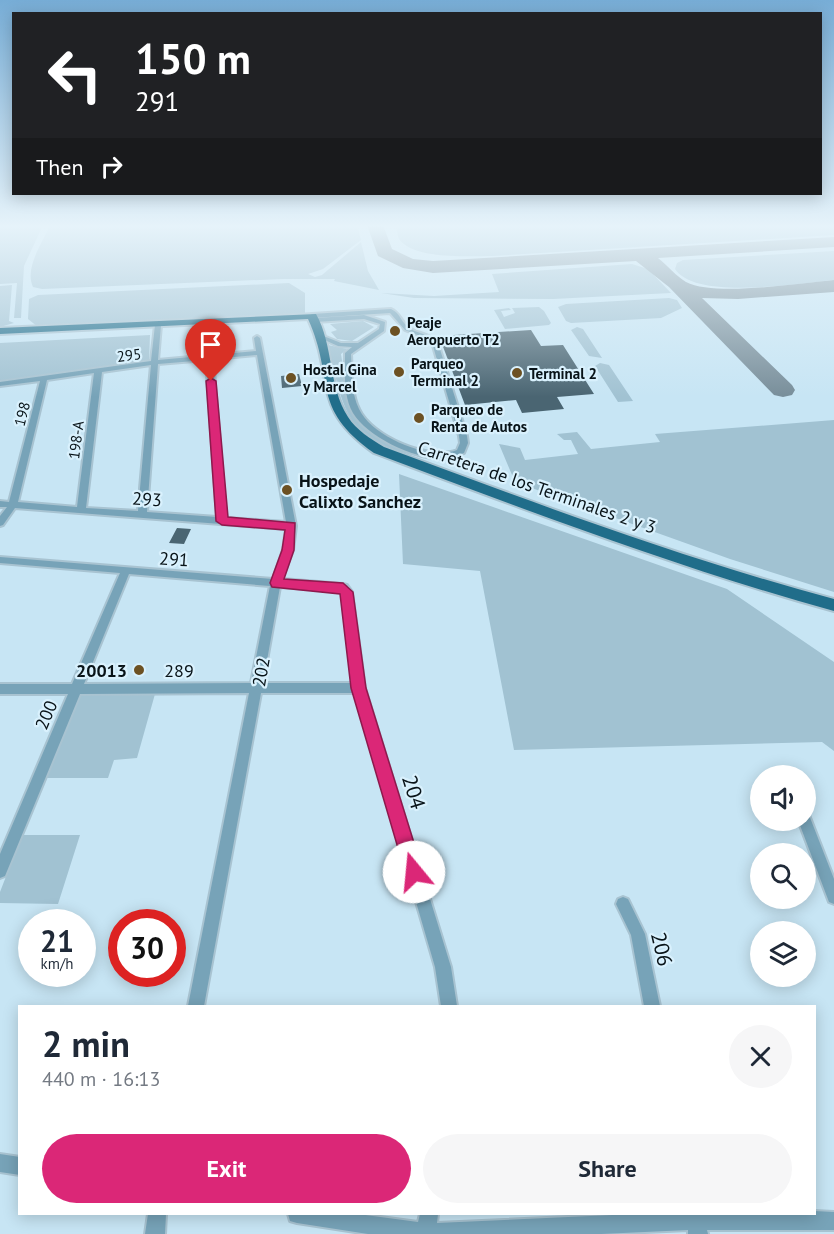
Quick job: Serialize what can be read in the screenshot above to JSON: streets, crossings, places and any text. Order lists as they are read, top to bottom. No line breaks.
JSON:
{"streets":{"main road":["Carretera de los Terminales 2 y 3"],"street":["295","198","198-A","293","291","289","202","200","204","206"]},"crossings":[["295","198"],["295","198-A"],["295","202"],["198","293"],["198-A","293"],["293","202"],["291","202"],["291","200"],["291","204"],["289","202"],["289","200"],["289","204"]],"places":["Peaje Aeropuerto T2","Parqueo Terminal 2","Terminal 2","Hostal Gina y Marcel","Parqueo de Renta de Autos","Hospedaje Calixto Sanchez","20013"],"page":{"turn":["150 m","291"],"then":"Then","speed":"21 km/h","limit":"30","heading":["2 min","440 m · 16:13"],"buttons":["Exit","Share"]}}
